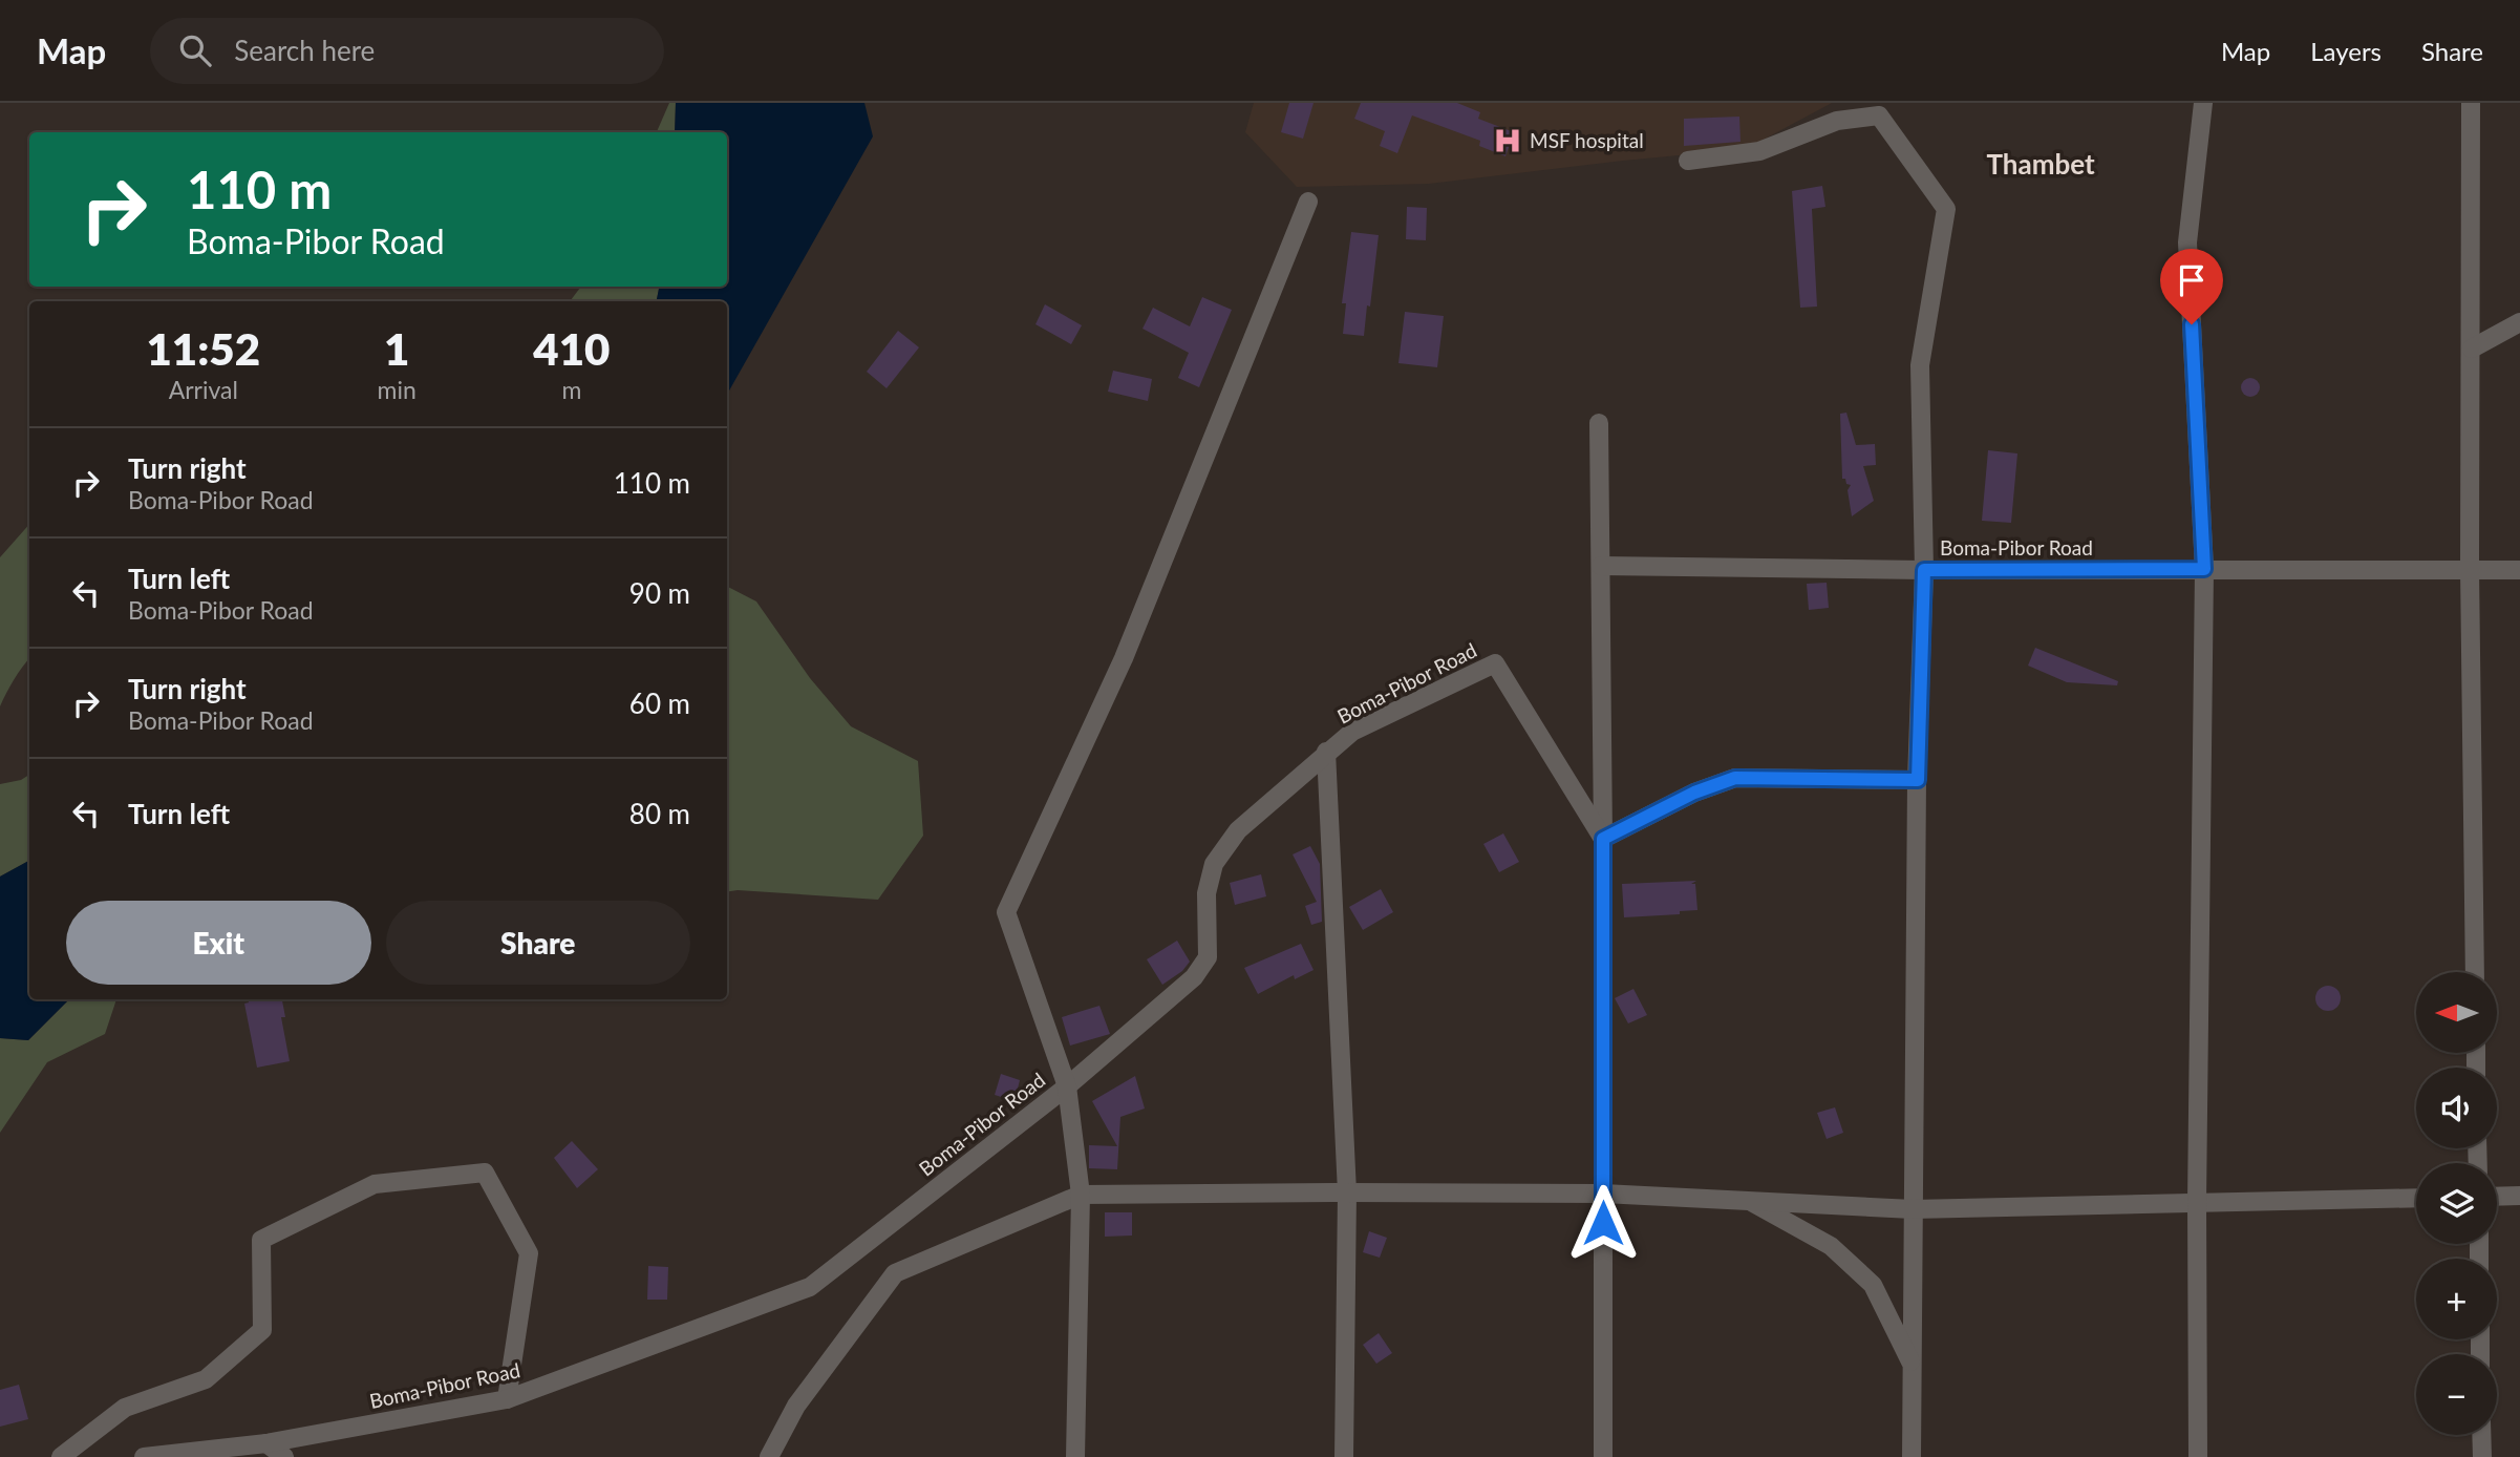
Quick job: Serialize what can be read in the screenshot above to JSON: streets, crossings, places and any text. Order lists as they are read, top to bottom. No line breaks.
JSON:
{"streets":{"street":["Boma-Pibor Road"]},"districts":["Thambet"],"places":{"hospital":["MSF hospital"]},"north":"left","page":{"header":"Map","search":"Search here","nav":["Map","Layers","Share"],"turn":["110 m","Boma-Pibor Road"],"eta":["11:52","Arrival","1","min","410","m"],"list":[{"name":"Turn right","note":"Boma-Pibor Road","value":"110 m"},{"name":"Turn left","note":"Boma-Pibor Road","value":"90 m"},{"name":"Turn right","note":"Boma-Pibor Road","value":"60 m"},{"name":"Turn left","value":"80 m"}],"buttons":["Exit","Share"],"map_buttons":["+","−"]}}
